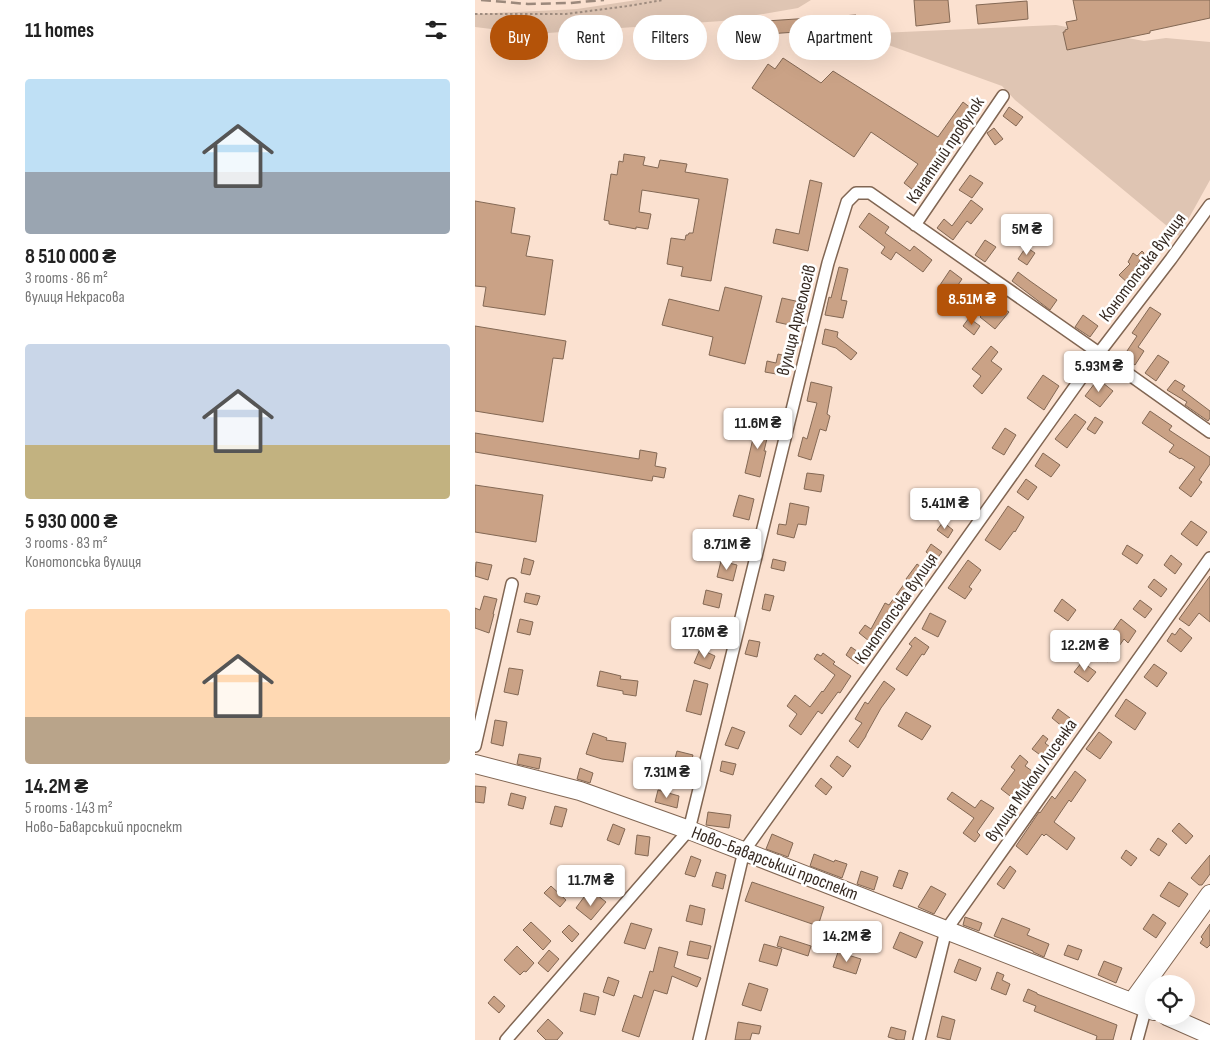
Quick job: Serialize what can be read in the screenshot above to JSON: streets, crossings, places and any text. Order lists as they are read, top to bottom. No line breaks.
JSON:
{"streets":{"main road":["Ново-Баварський проспект"],"street":["Канатний провулок","Конотопська вулиця","вулиця Археологів","вулиця Миколи Лисенка"]},"crossings":[["Канатний провулок","вулиця Археологів"],["Конотопська вулиця","Ново-Баварський проспект"],["вулиця Археологів","Ново-Баварський проспект"],["вулиця Миколи Лисенка","Ново-Баварський проспект"]],"page":{"heading":"11 homes","chip":["Buy","Rent","Filters","New","Apartment"],"list":[{"name":"8 510 000 ₴","note":"3 rooms · 86 m² · вулиця Некрасова"},{"name":"5 930 000 ₴","note":"3 rooms · 83 m² · Конотопська вулиця"},{"name":"14.2M ₴","note":"5 rooms · 143 m² · Ново-Баварський проспект"}],"price":["5M ₴","8.51M ₴","5.93M ₴","11.6M ₴","5.41M ₴","8.71M ₴","17.6M ₴","12.2M ₴","7.31M ₴","11.7M ₴","14.2M ₴"]}}
